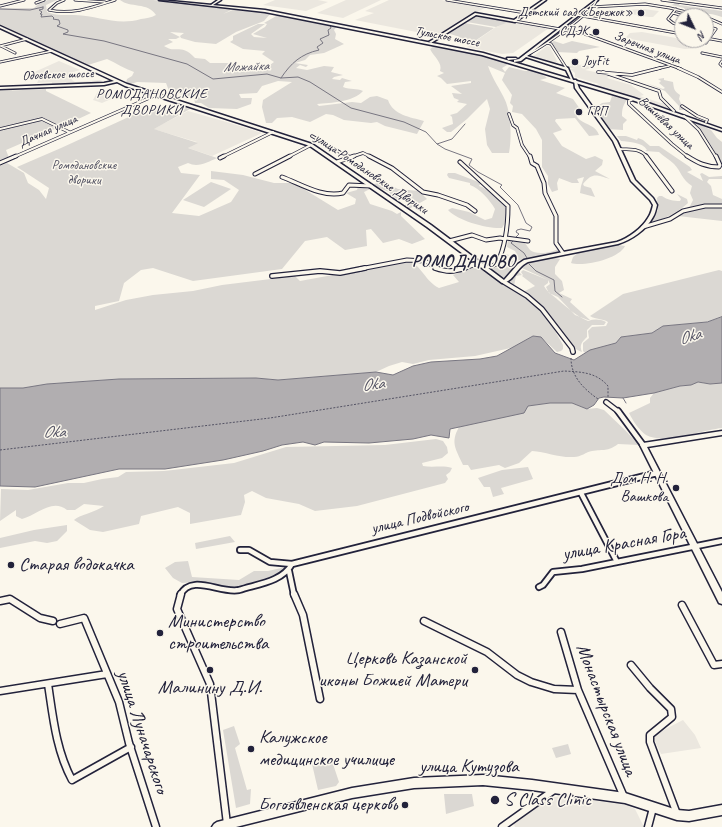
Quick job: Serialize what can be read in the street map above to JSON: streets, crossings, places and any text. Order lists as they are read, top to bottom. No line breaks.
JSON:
{"streets":{"main road":["Тульское шоссе"],"street":["Заречная улица","Одоевское шоссе","Вишнёвая улица","Дачная улица","улица Ромодановские Дворики","улица Подвойского","улица Красная Гора","Монастырская улица","улица Луначарского","улица Кутузова"]},"crossings":[["Тульское шоссе","Вишнёвая улица"],["Одоевское шоссе","улица Ромодановские Дворики"],["Дачная улица","улица Ромодановские Дворики"],["Монастырская улица","улица Кутузова"]],"districts":["РОМОДАНОВСКИЕ ДВОРИКИ","РОМОДАНОВО"],"water":["Можайка","Oka"],"parks":["Ромодановские дворики"],"places":["Детский сад «Бережок»","СДЭК","JoyFit","ГРП","Дом Н. Н. Вашкова","Старая водокачка","Министерство строительства","Малинину Д.И.","Церковь Казанской иконы Божией Матери","Калужское медицинское училище","S Class Clinic","Богоявленская церковь"],"north":"bottom right"}
